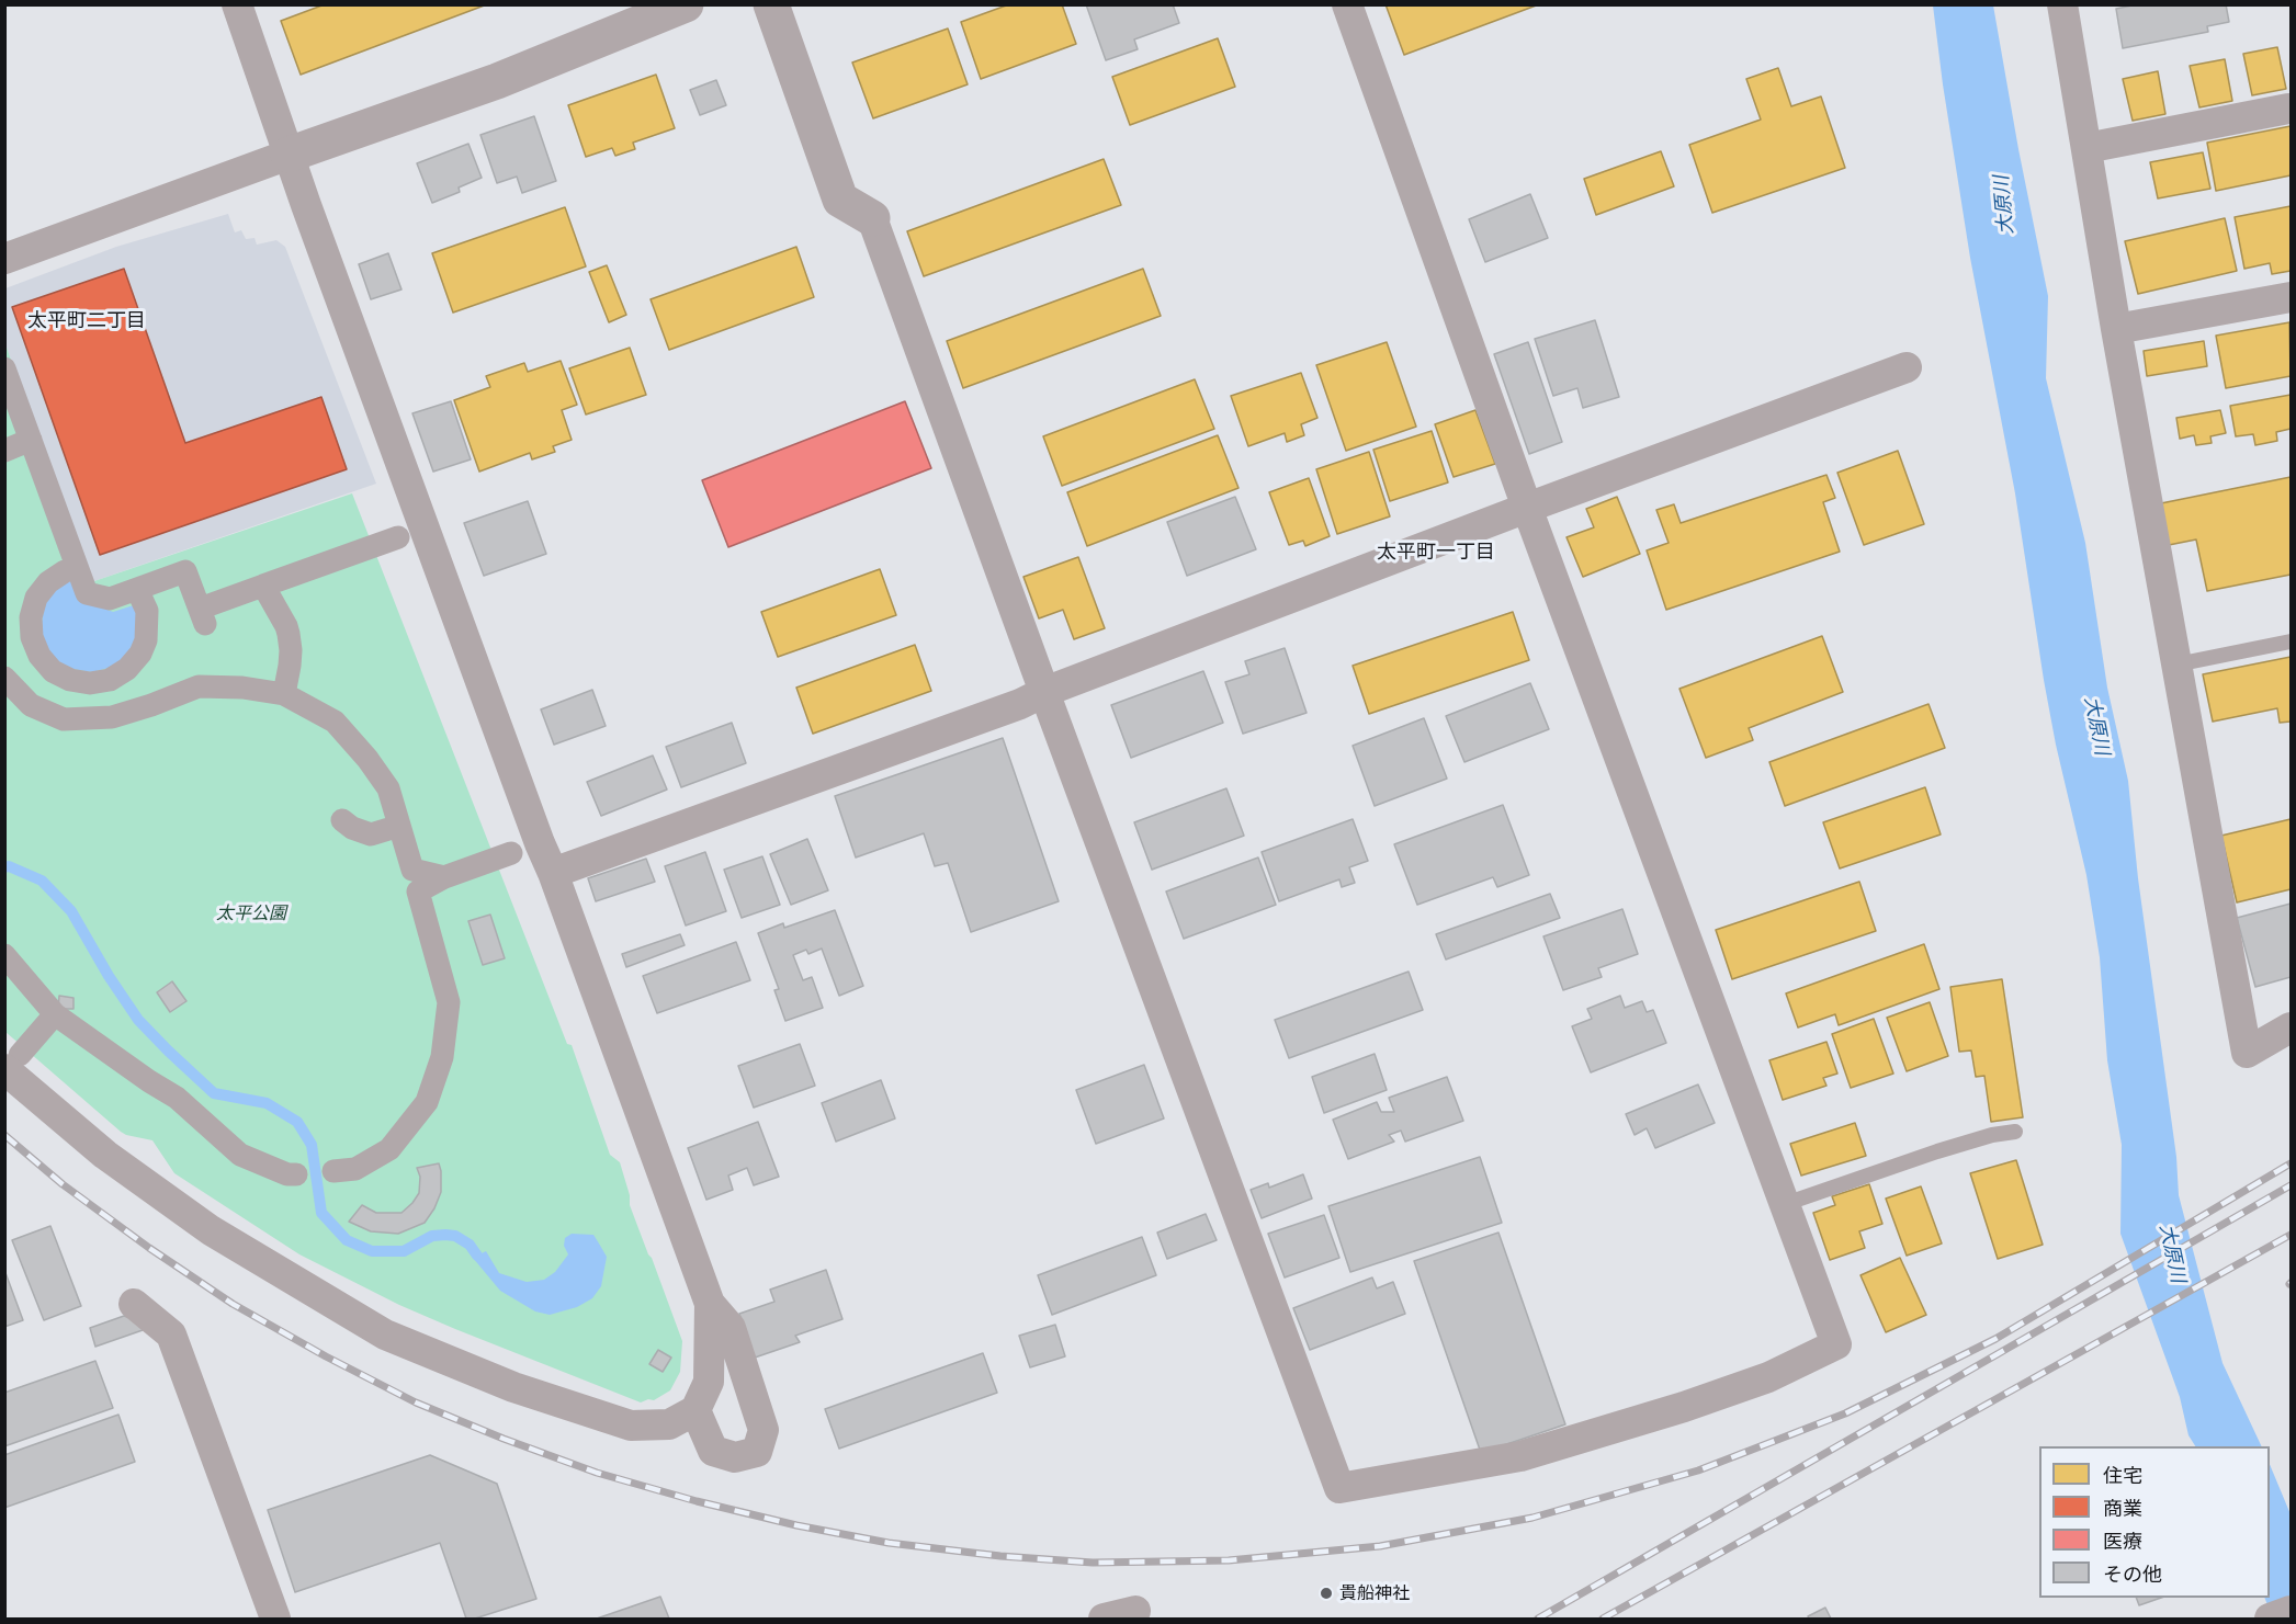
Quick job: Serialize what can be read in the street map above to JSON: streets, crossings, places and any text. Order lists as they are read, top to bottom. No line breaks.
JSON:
{"districts":["太平町二丁目","太平町一丁目"],"water":["大原川"],"parks":["太平公園"],"places":["貴船神社"],"legend":["住宅","商業","医療","その他"]}
